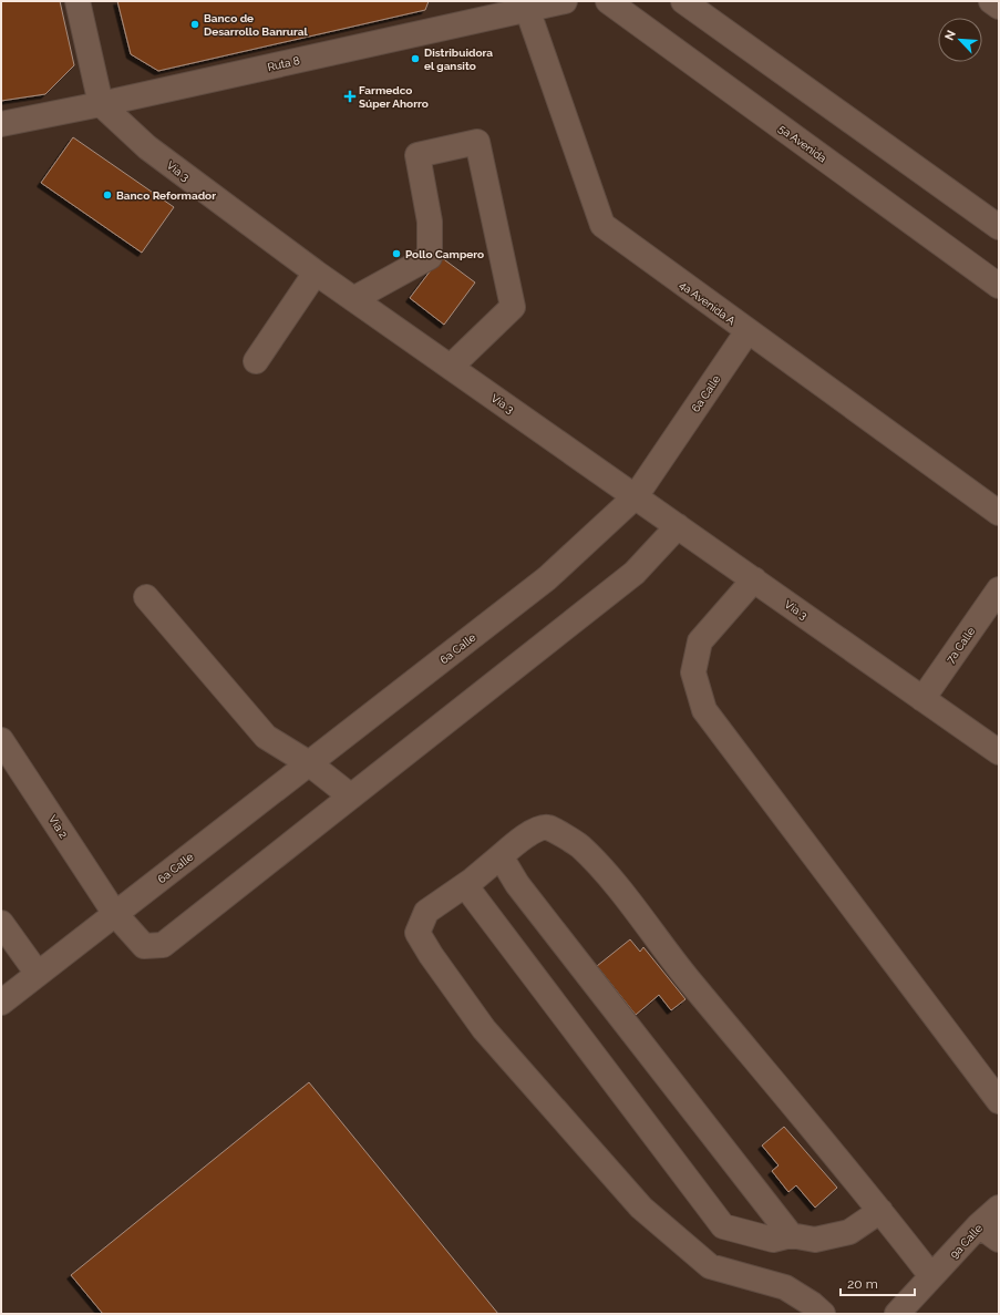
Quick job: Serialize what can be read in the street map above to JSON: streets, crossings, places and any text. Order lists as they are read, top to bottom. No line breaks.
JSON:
{"streets":{"street":["Ruta 8","5a Avenida","Vía 3","4a Avenida A","6a Calle","7a Calle","Vía 2","9a Calle"]},"crossings":[["Ruta 8","Vía 3"],["Ruta 8","4a Avenida A"],["Vía 3","6a Calle"],["Vía 3","7a Calle"],["4a Avenida A","6a Calle"],["6a Calle","Vía 2"]],"places":{"other":["Banco de Desarrollo Banrural","Distribuidora el gansito","Banco Reformador","Pollo Campero"],"health":["Farmedco Súper Ahorro"]},"scale_bar":"20 m","north":"top left"}
